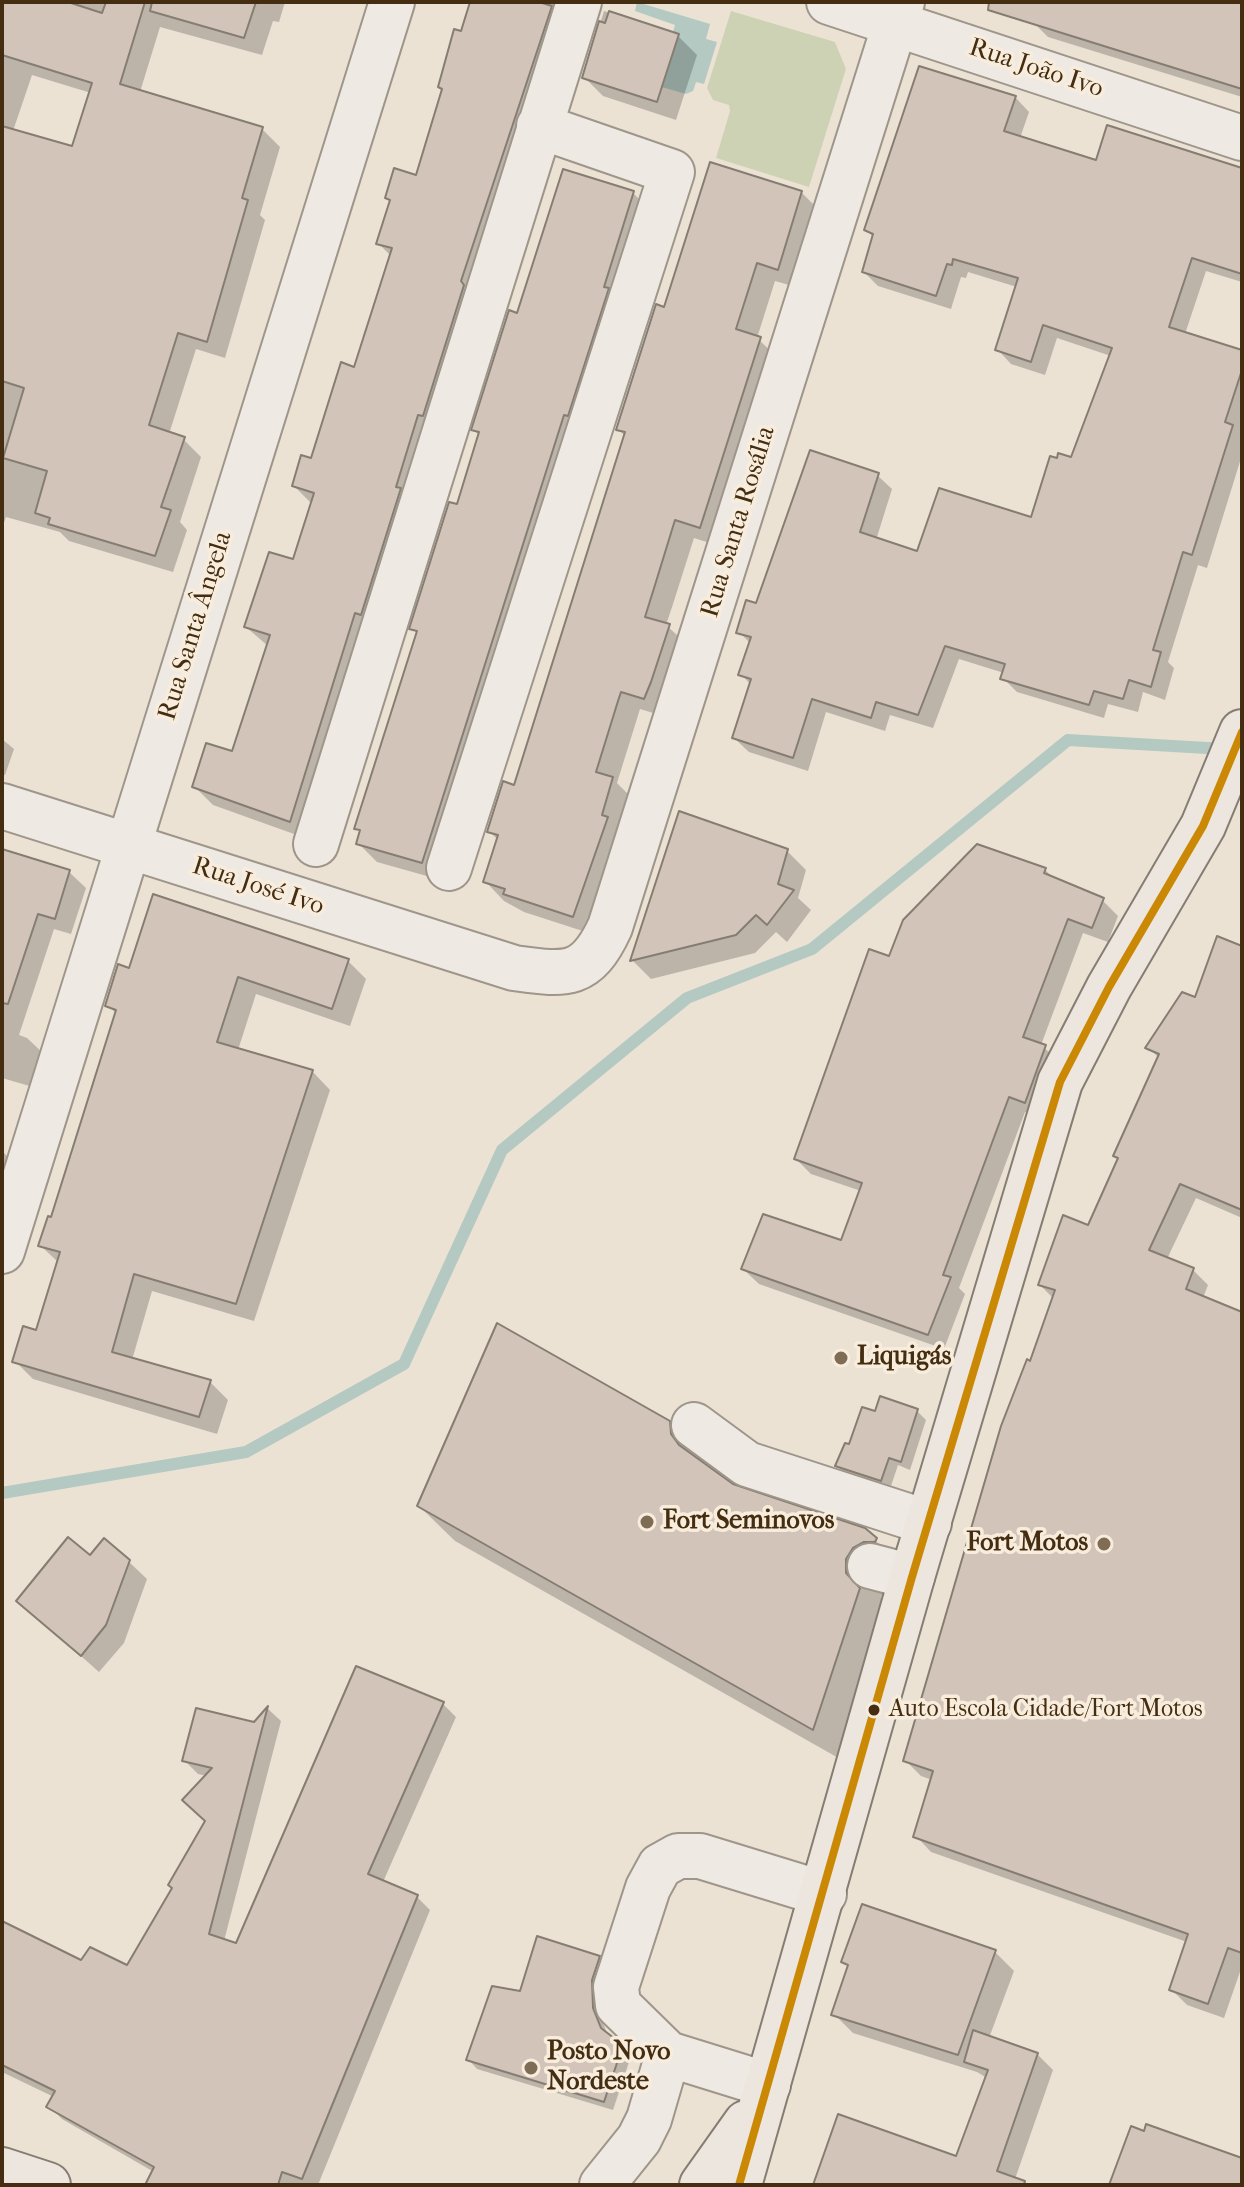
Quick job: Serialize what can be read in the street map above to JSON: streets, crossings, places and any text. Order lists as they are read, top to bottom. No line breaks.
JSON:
{"streets":{"street":["Rua João Ivo","Rua Santa Rosália","Rua Santa Ângela","Rua José Ivo"]},"crossings":[["Rua João Ivo","Rua Santa Rosália"],["Rua Santa Rosália","Rua José Ivo"],["Rua Santa Ângela","Rua José Ivo"]],"places":["Liquigás","Fort Seminovos","Fort Motos","Auto Escola Cidade/Fort Motos","Posto Novo Nordeste"]}
